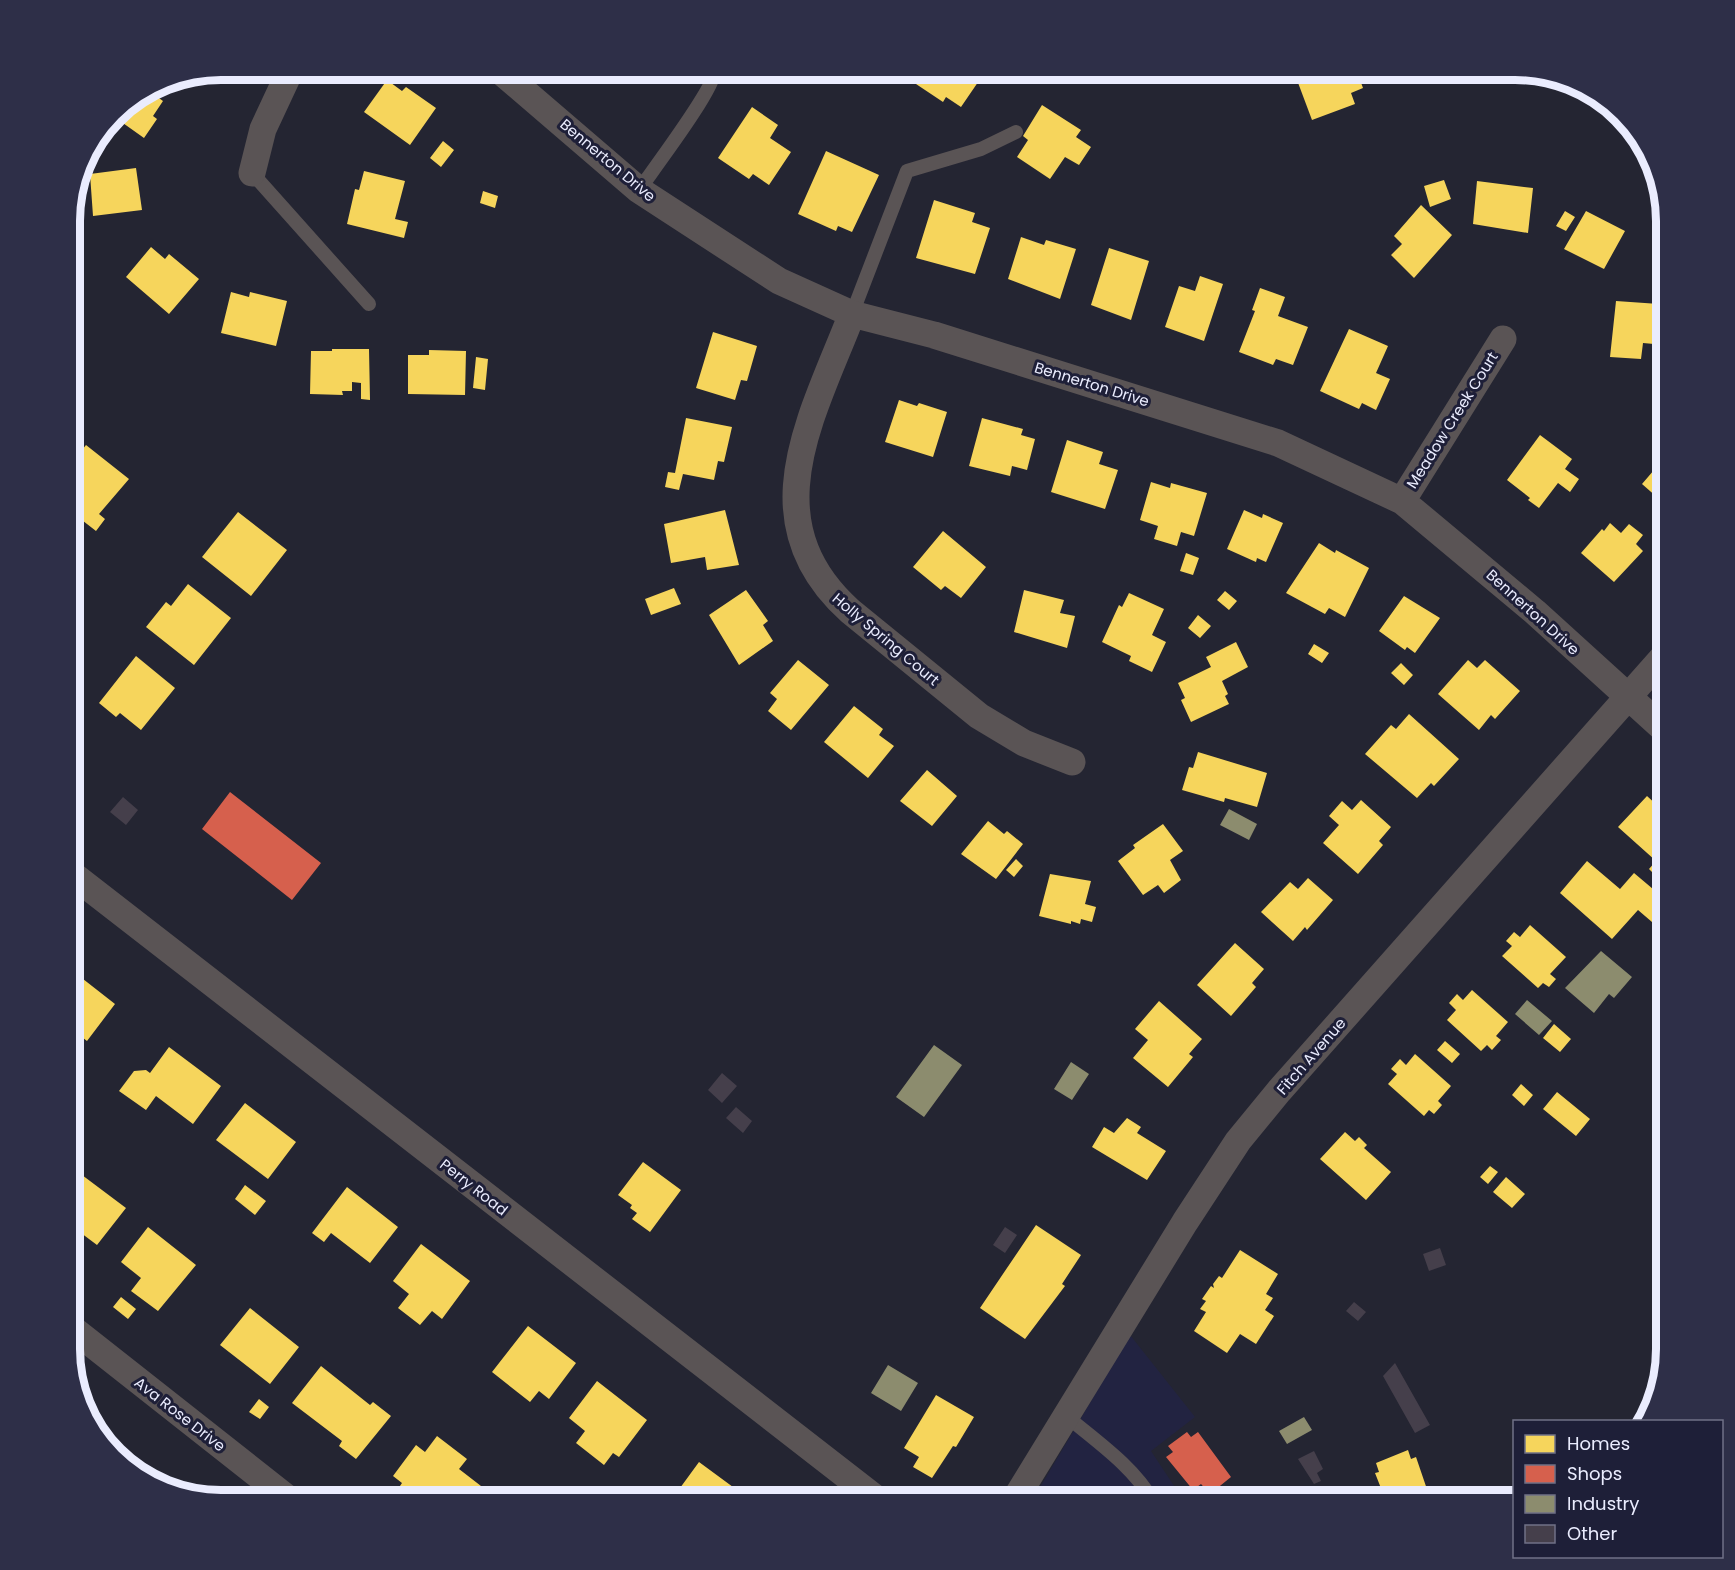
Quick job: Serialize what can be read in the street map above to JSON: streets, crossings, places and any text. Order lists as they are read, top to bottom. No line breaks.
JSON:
{"streets":{"street":["Bennerton Drive","Meadow Creek Court","Holly Spring Court","Fitch Avenue","Perry Road","Ava Rose Drive"]},"crossings":[["Bennerton Drive","Meadow Creek Court"],["Bennerton Drive","Holly Spring Court"],["Bennerton Drive","Fitch Avenue"]],"legend":["Homes","Shops","Industry","Other"]}
